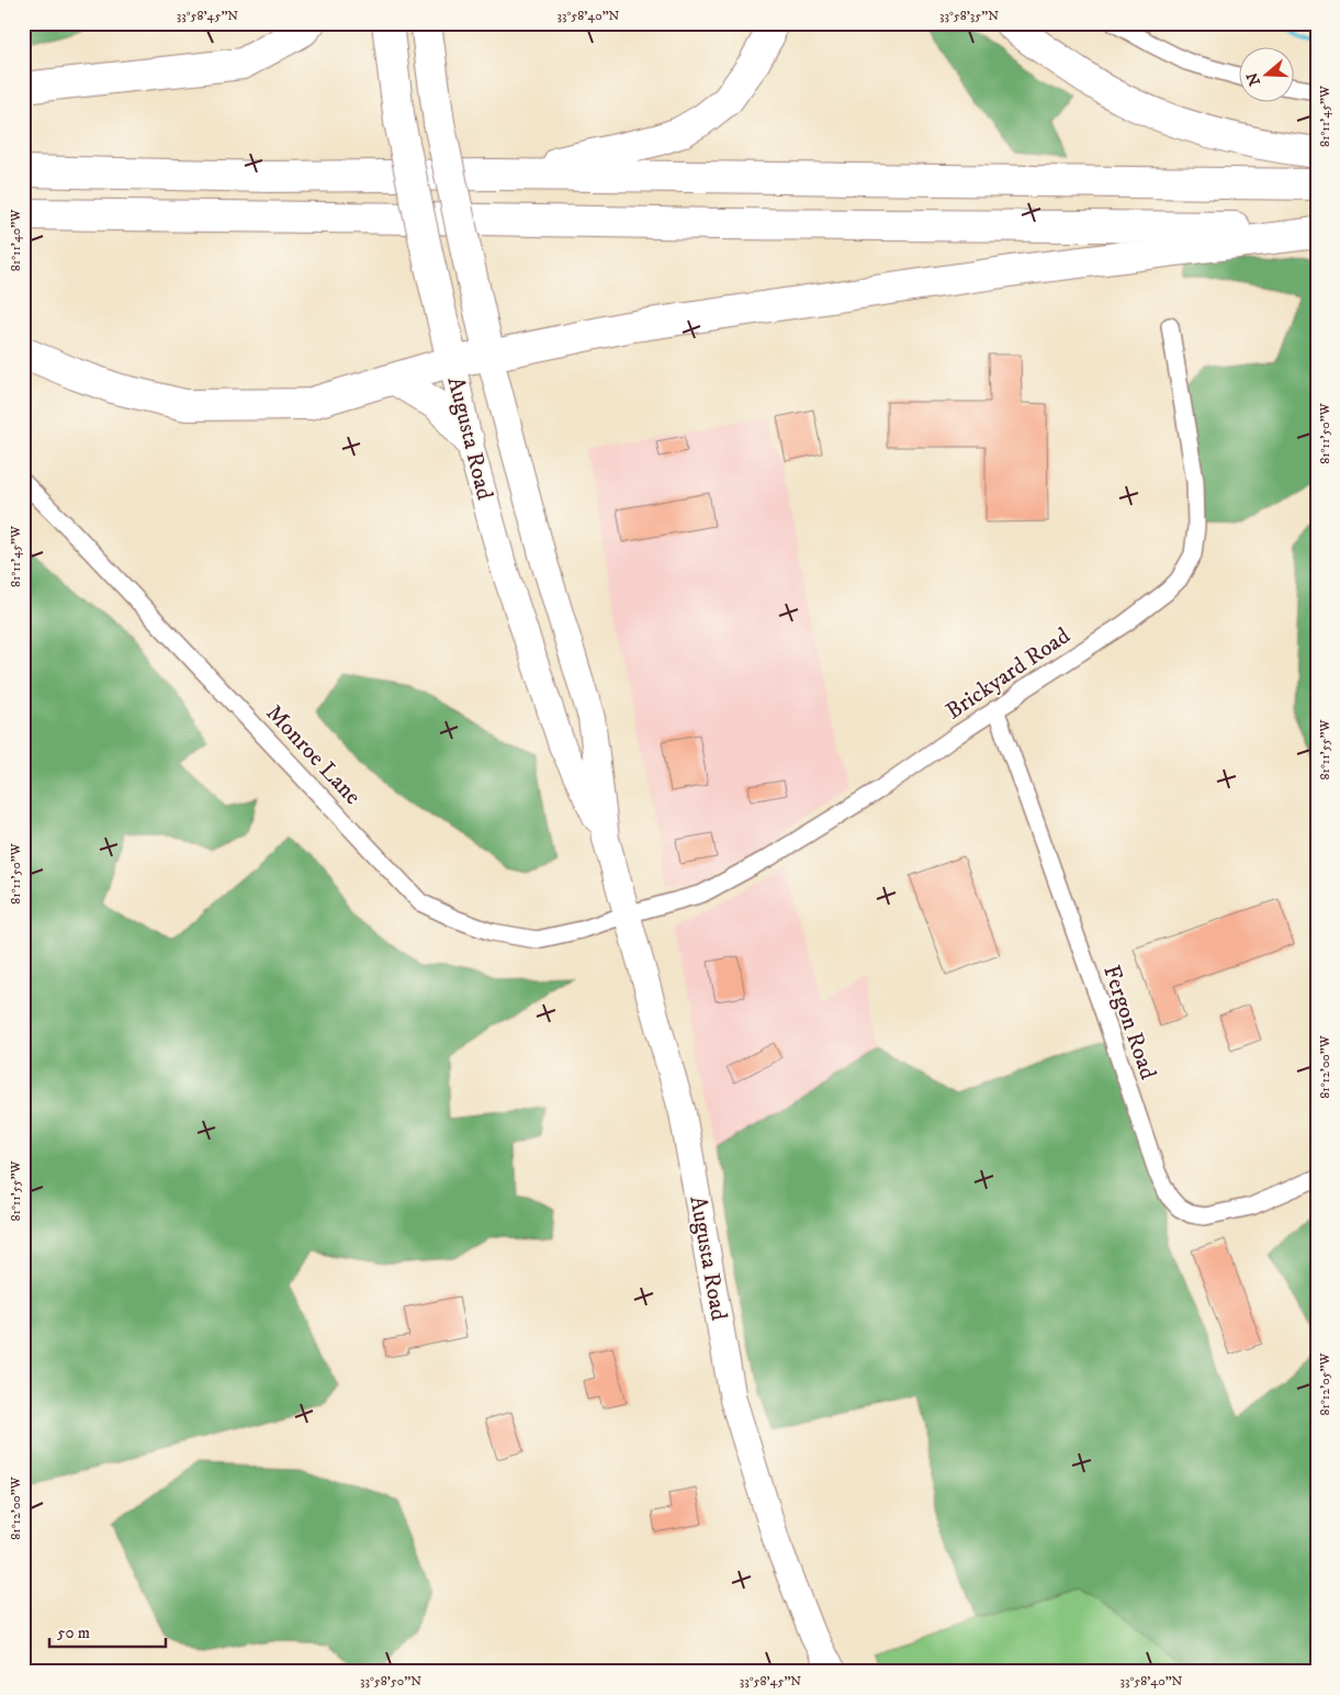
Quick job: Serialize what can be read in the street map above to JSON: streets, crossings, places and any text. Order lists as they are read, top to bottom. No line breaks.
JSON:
{"streets":{"highway":["Augusta Road"],"street":["Brickyard Road","Monroe Lane","Fergon Road"]},"crossings":[["Augusta Road","Brickyard Road"],["Augusta Road","Monroe Lane"],["Brickyard Road","Monroe Lane"],["Brickyard Road","Fergon Road"]],"scale_bar":"50 m","north":"left","coordinates":["33°58'45\"N","33°58'40\"N","33°58'35\"N","81°11'45\"W","81°11'40\"W","81°11'50\"W","81°11'55\"W","81°12'00\"W","81°12'05\"W","33°58'50\"N"]}
